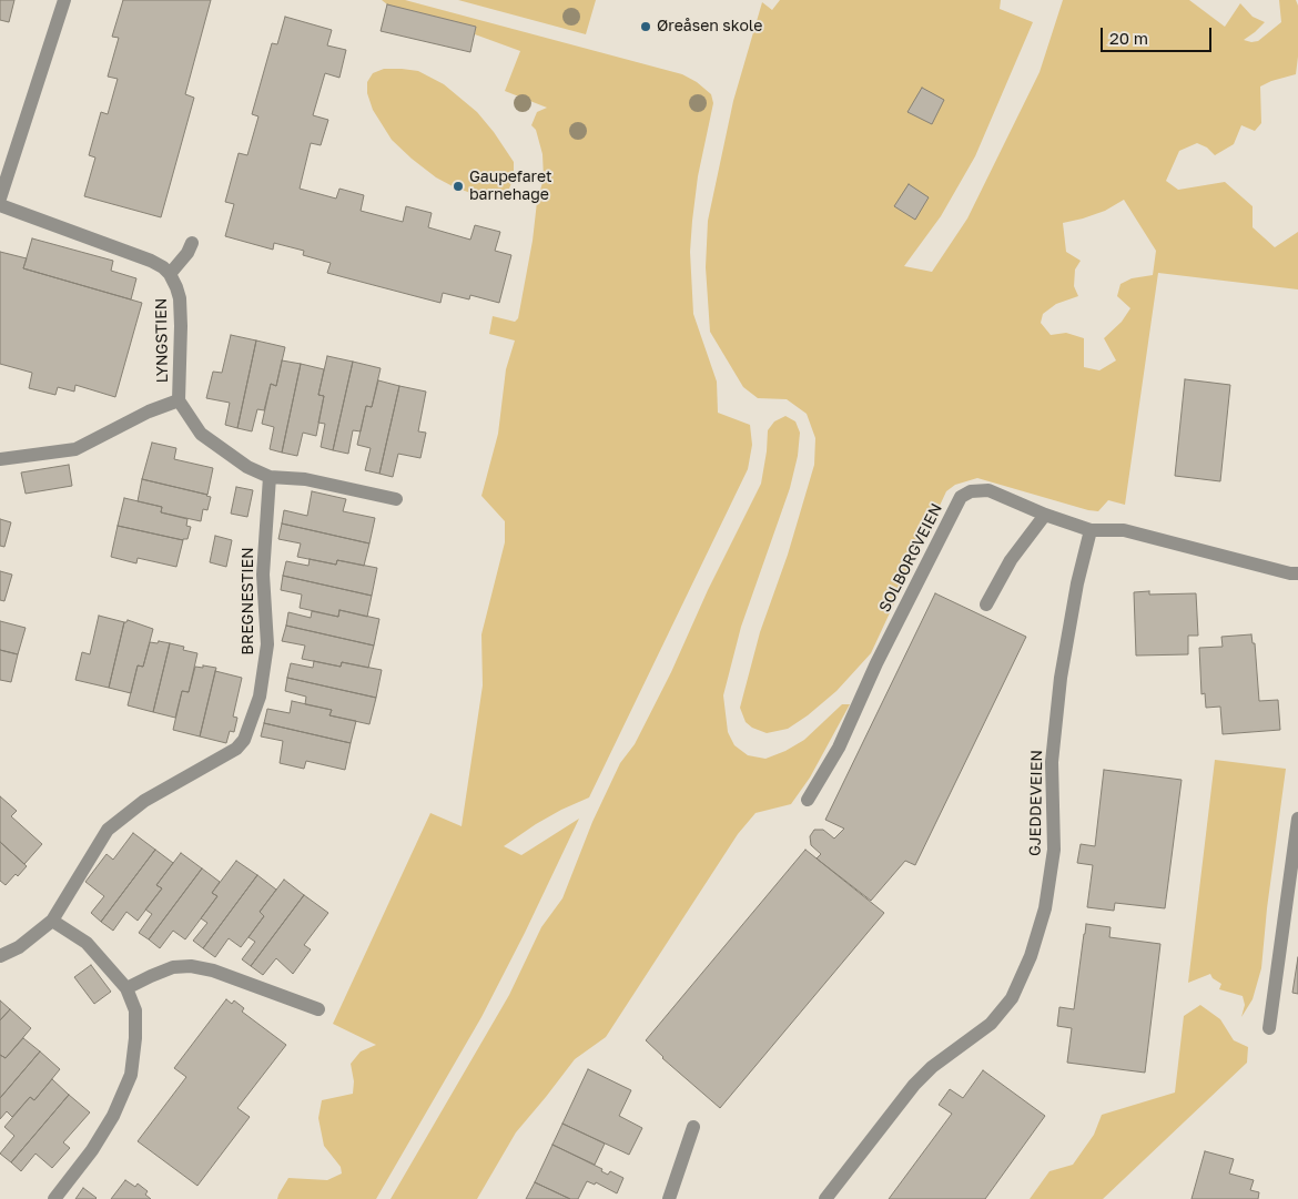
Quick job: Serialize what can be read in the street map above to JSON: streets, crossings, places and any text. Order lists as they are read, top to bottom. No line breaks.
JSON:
{"streets":{"street":["LYNGSTIEN","SOLBORGVEIEN","BREGNESTIEN","GJEDDEVEIEN"]},"crossings":[["SOLBORGVEIEN","GJEDDEVEIEN"]],"places":["Øreåsen skole","Gaupefaret barnehage"],"scale_bar":"20 m"}
